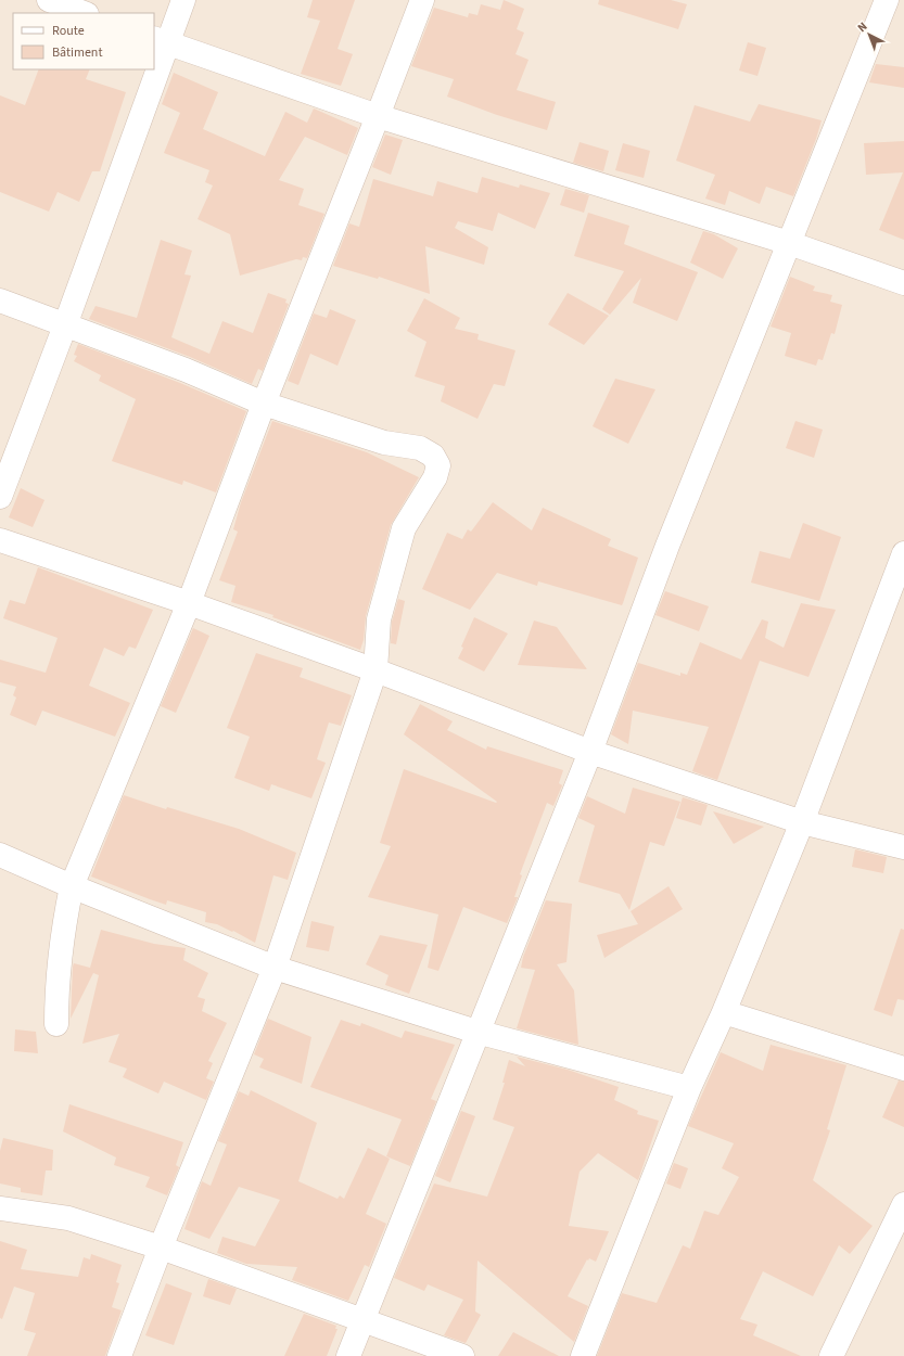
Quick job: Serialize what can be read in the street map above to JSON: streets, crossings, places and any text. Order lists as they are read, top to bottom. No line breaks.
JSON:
{"legend":["Route","Bâtiment"],"north":"top left"}
